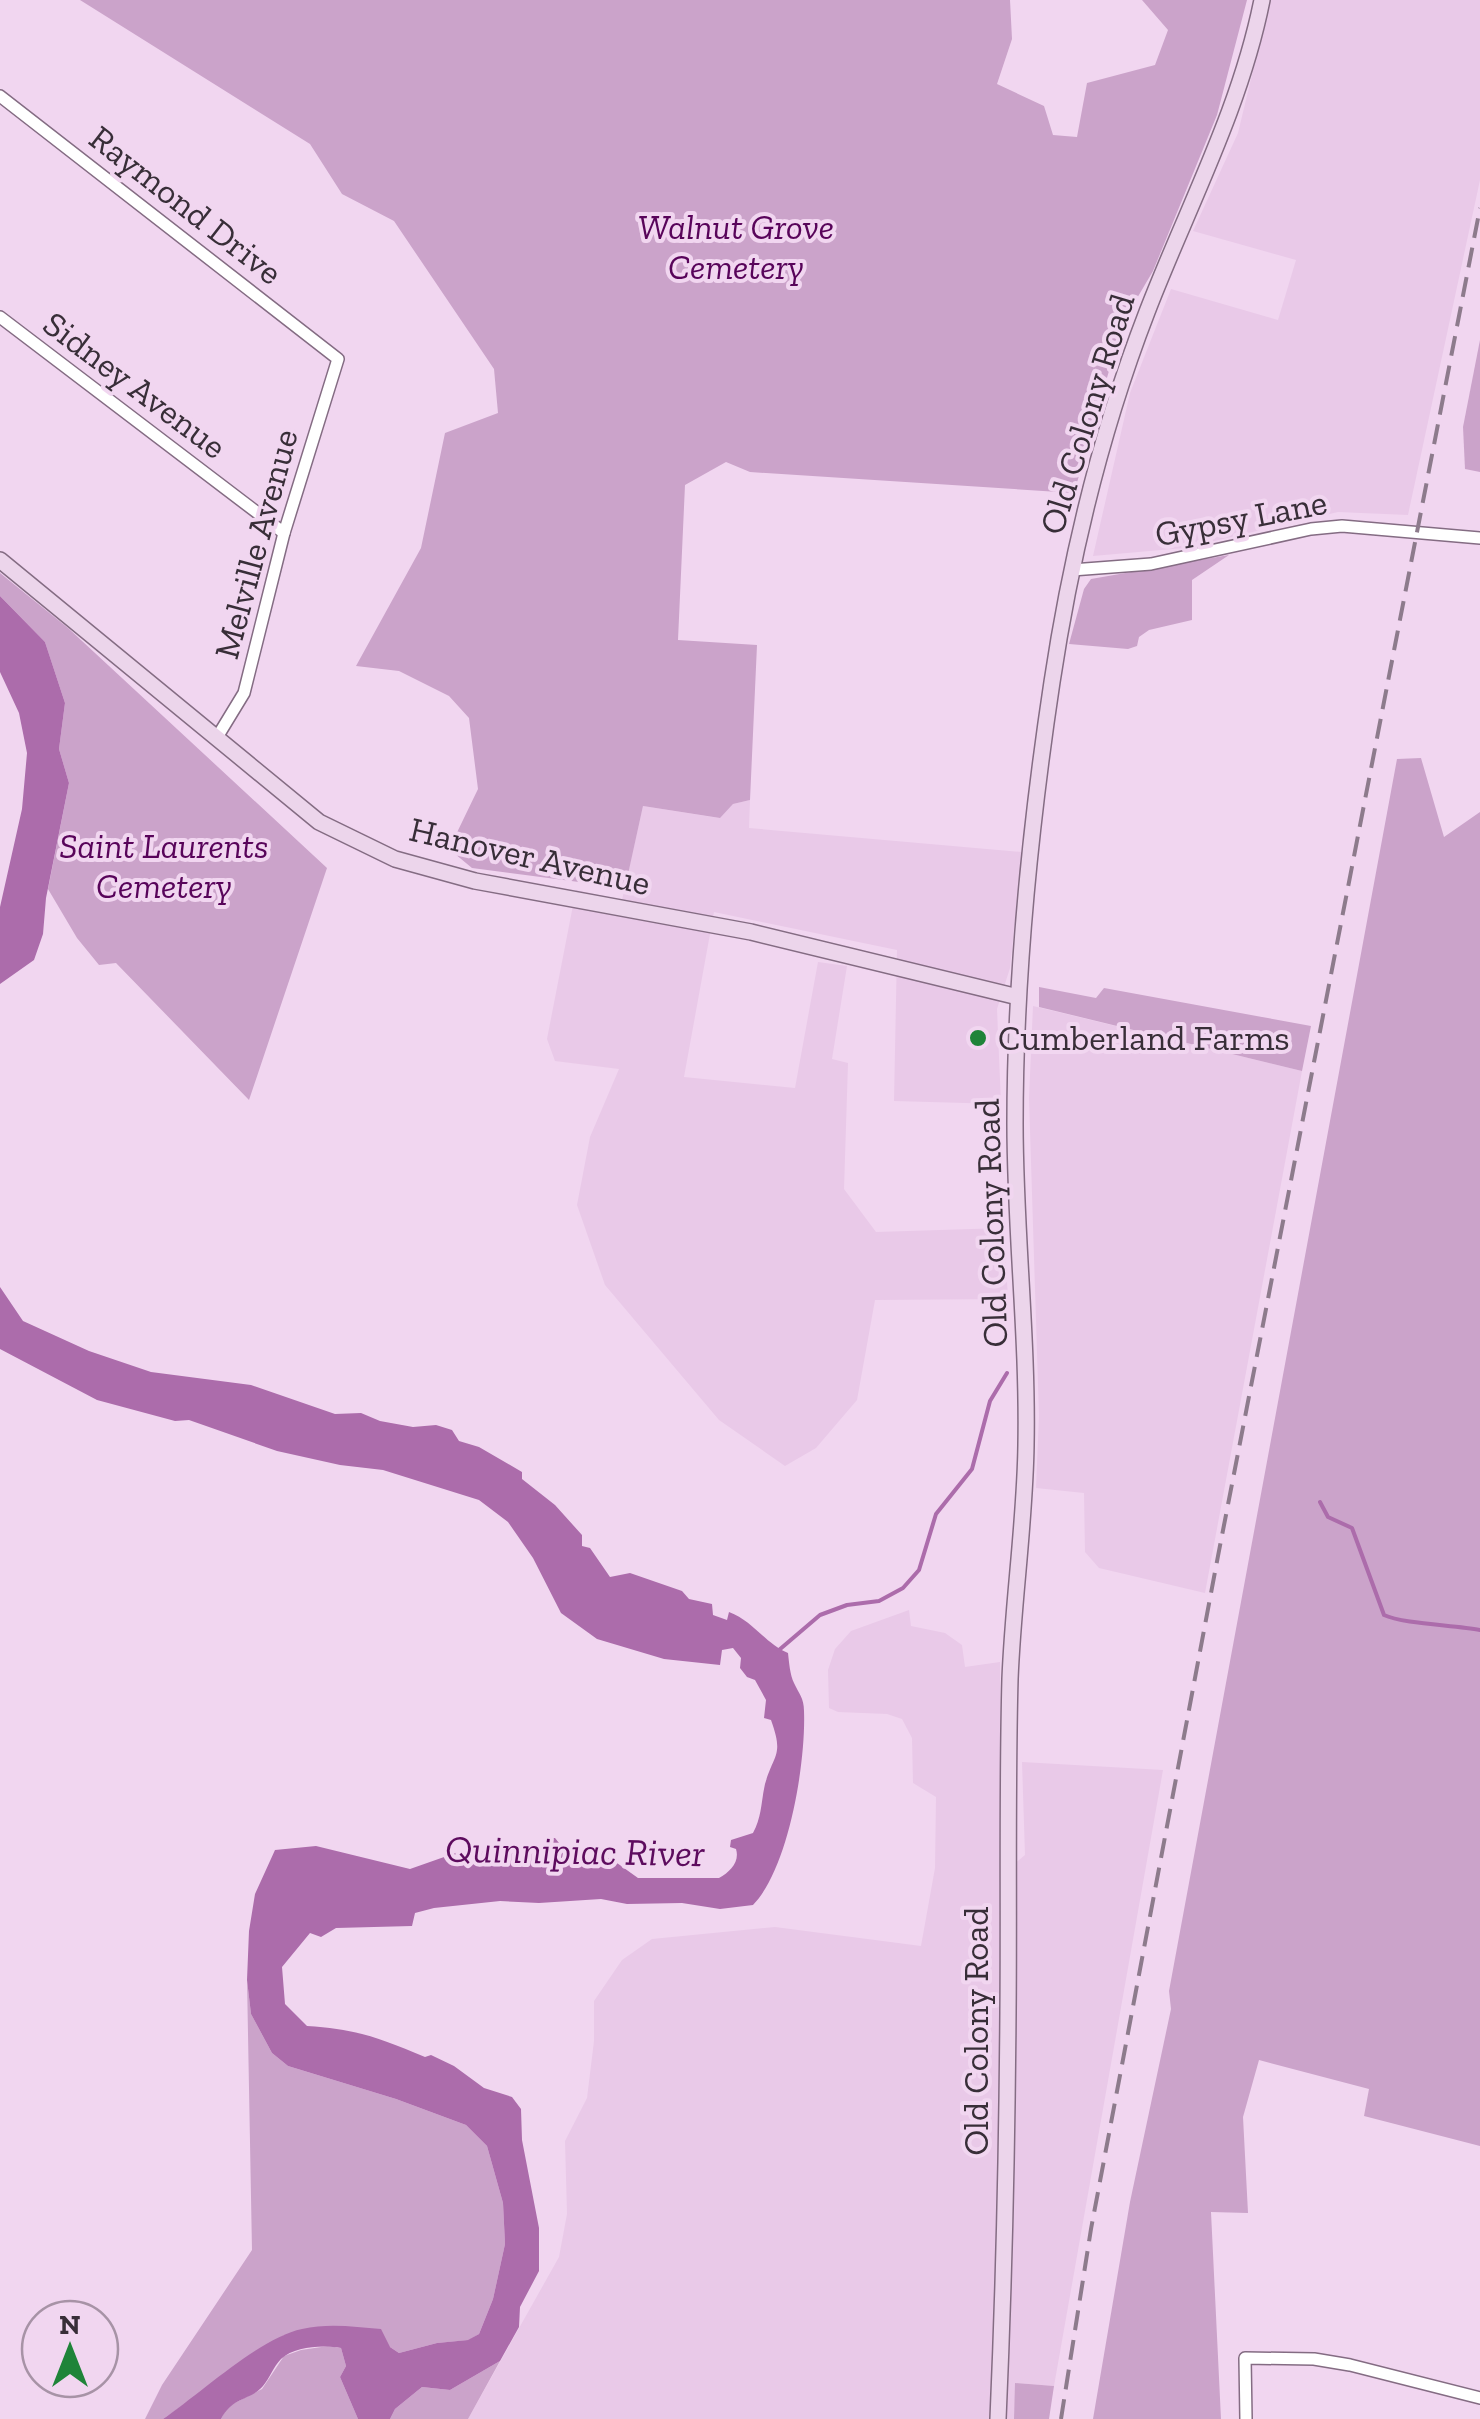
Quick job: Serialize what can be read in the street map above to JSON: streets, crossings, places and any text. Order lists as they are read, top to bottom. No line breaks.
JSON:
{"streets":{"main road":["Old Colony Road","Hanover Avenue"],"street":["Raymond Drive","Sidney Avenue","Gypsy Lane","Melville Avenue"]},"crossings":[["Raymond Drive","Melville Avenue"],["Sidney Avenue","Melville Avenue"],["Old Colony Road","Gypsy Lane"],["Old Colony Road","Hanover Avenue"],["Melville Avenue","Hanover Avenue"]],"water":["Quinnipiac River"],"parks":["Walnut Grove Cemetery","Saint Laurents Cemetery"],"places":["Cumberland Farms"],"north":"top"}
